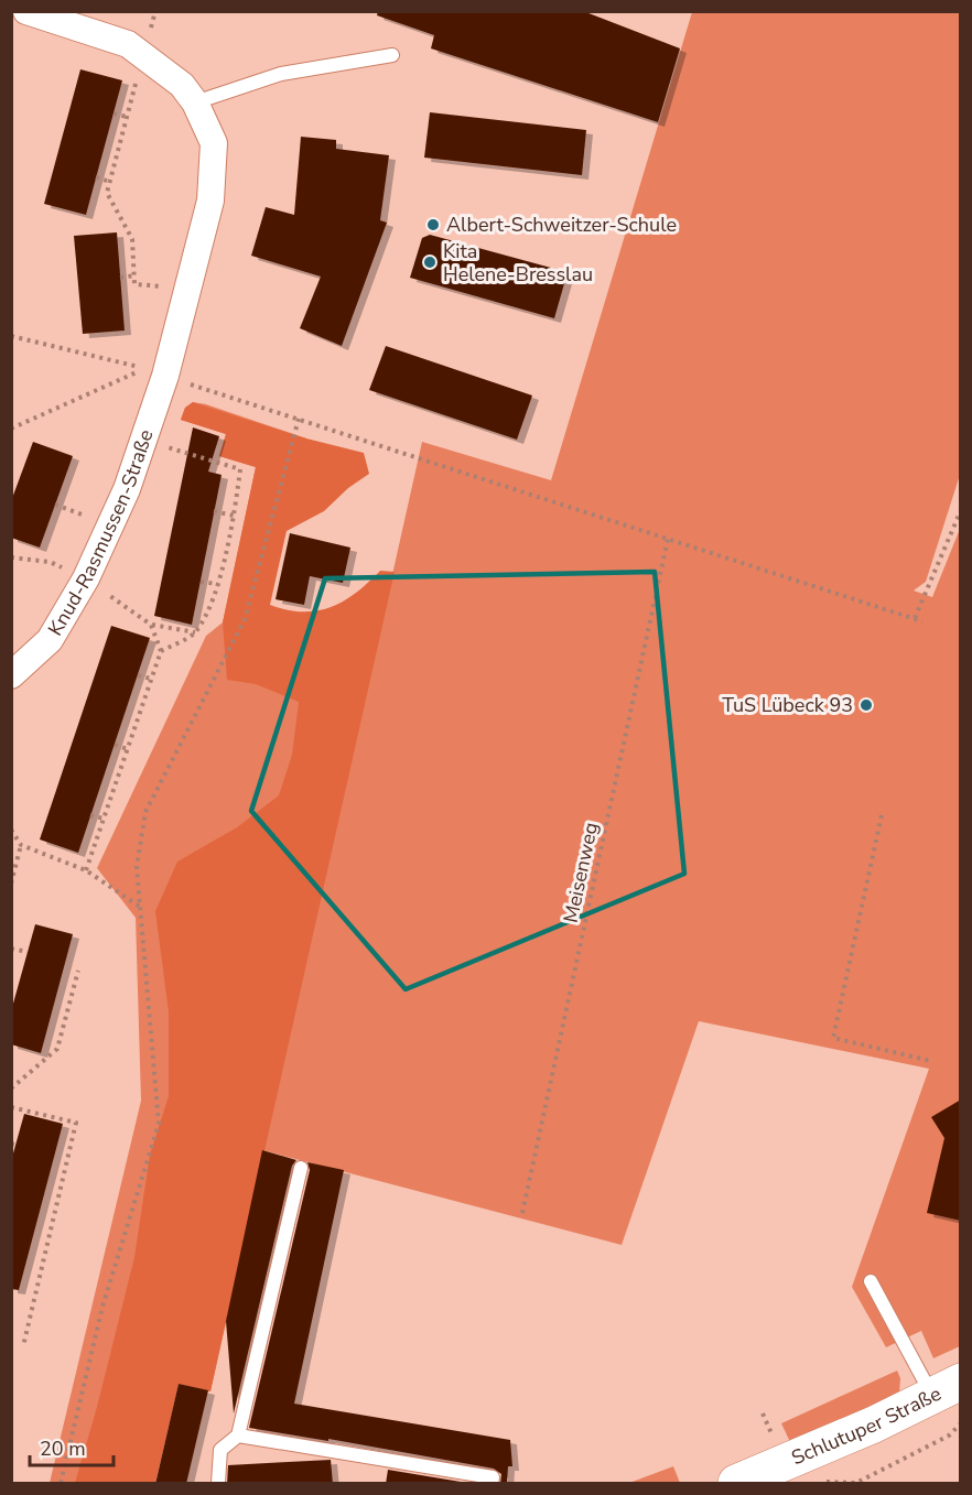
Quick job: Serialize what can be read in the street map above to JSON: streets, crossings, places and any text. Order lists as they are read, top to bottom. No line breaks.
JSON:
{"streets":{"main road":["Schlutuper Straße"],"street":["Knud-Rasmussen-Straße"],"path":["Meisenweg"]},"places":["Albert-Schweitzer-Schule","Kita Helene-Bresslau","TuS Lübeck 93"],"scale_bar":"20 m"}
